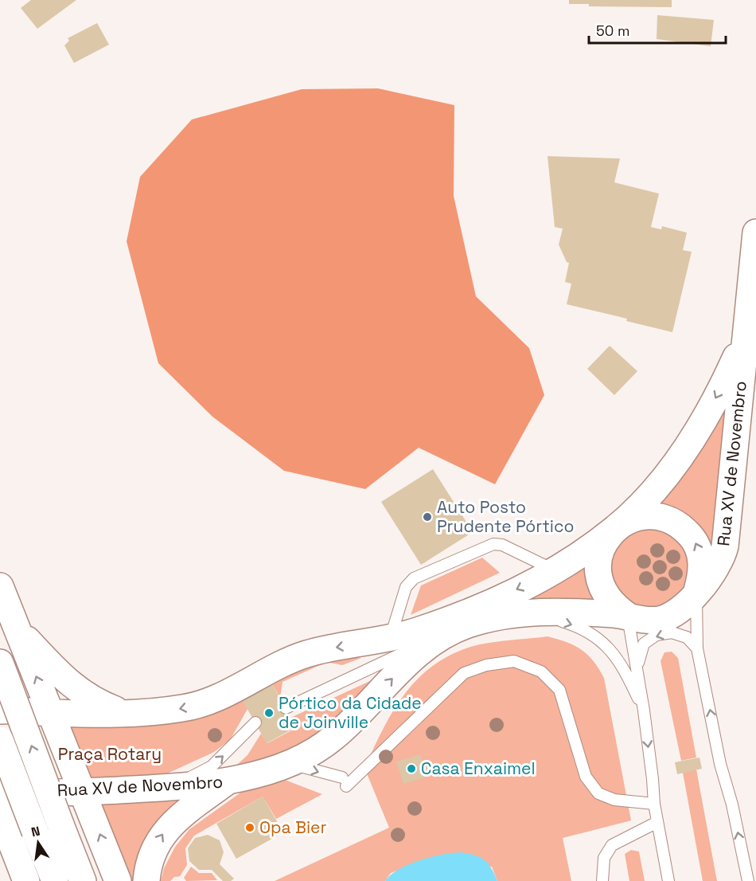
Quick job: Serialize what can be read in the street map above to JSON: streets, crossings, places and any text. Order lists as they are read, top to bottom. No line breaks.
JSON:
{"streets":{"main road":["Rua XV de Novembro"]},"parks":["Praça Rotary"],"places":["Auto Posto Prudente Pórtico","Pórtico da Cidade de Joinville","Casa Enxaimel","Opa Bier"],"scale_bar":"50 m","north":"top"}
